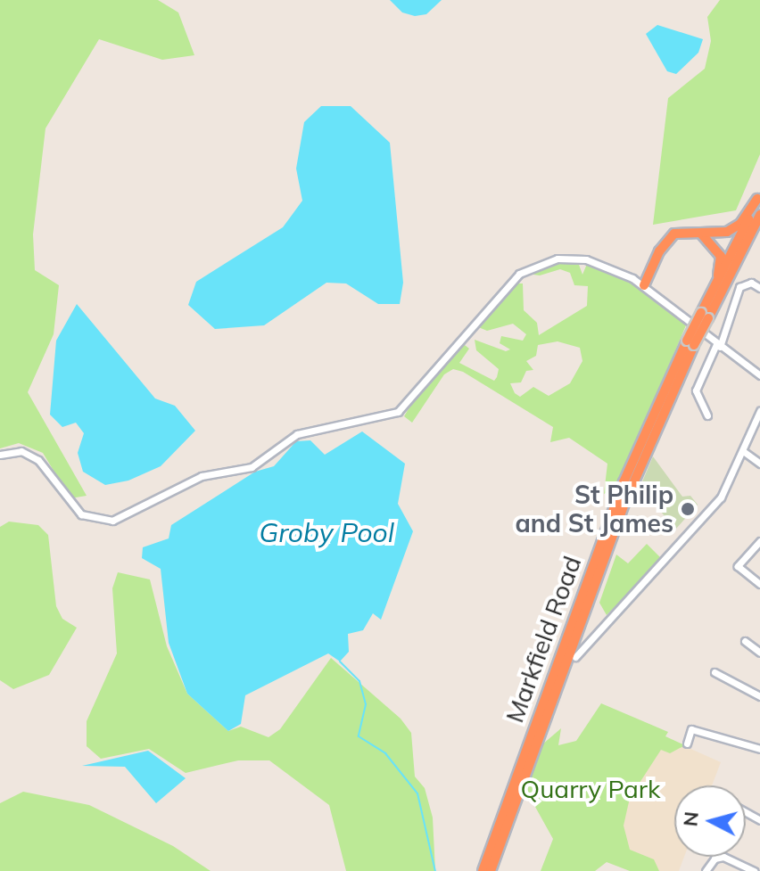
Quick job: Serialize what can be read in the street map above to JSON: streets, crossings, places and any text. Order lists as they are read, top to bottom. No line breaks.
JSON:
{"streets":{"highway":["Markfield Road"]},"water":["Groby Pool"],"parks":["Quarry Park"],"places":["St Philip and St James"],"north":"left"}
